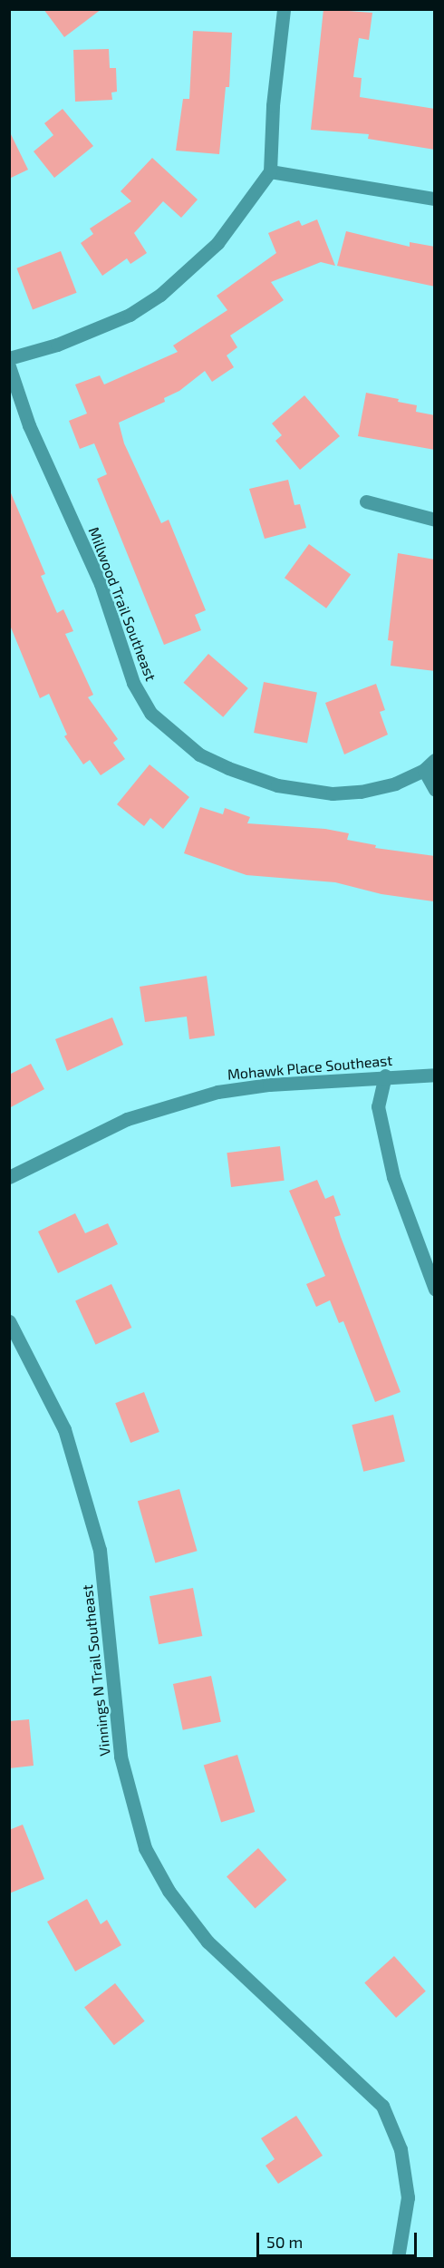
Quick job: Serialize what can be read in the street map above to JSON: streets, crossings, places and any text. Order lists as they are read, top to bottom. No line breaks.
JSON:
{"streets":{"street":["Millwood Trail Southeast","Mohawk Place Southeast","Vinnings N Trail Southeast"]},"scale_bar":"50 m"}
